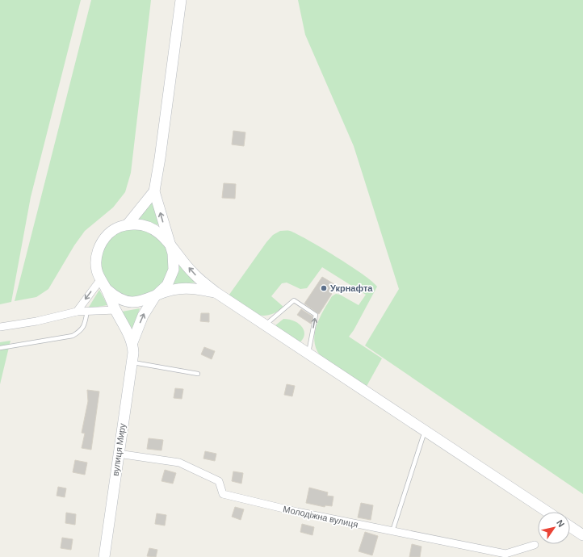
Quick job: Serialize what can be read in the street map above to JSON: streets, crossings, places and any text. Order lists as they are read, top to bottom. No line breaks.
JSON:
{"streets":{"street":["вулиця Миру","Молодіжна вулиця"]},"crossings":[["вулиця Миру","Молодіжна вулиця"]],"places":["Укрнафта"],"north":"top right"}
